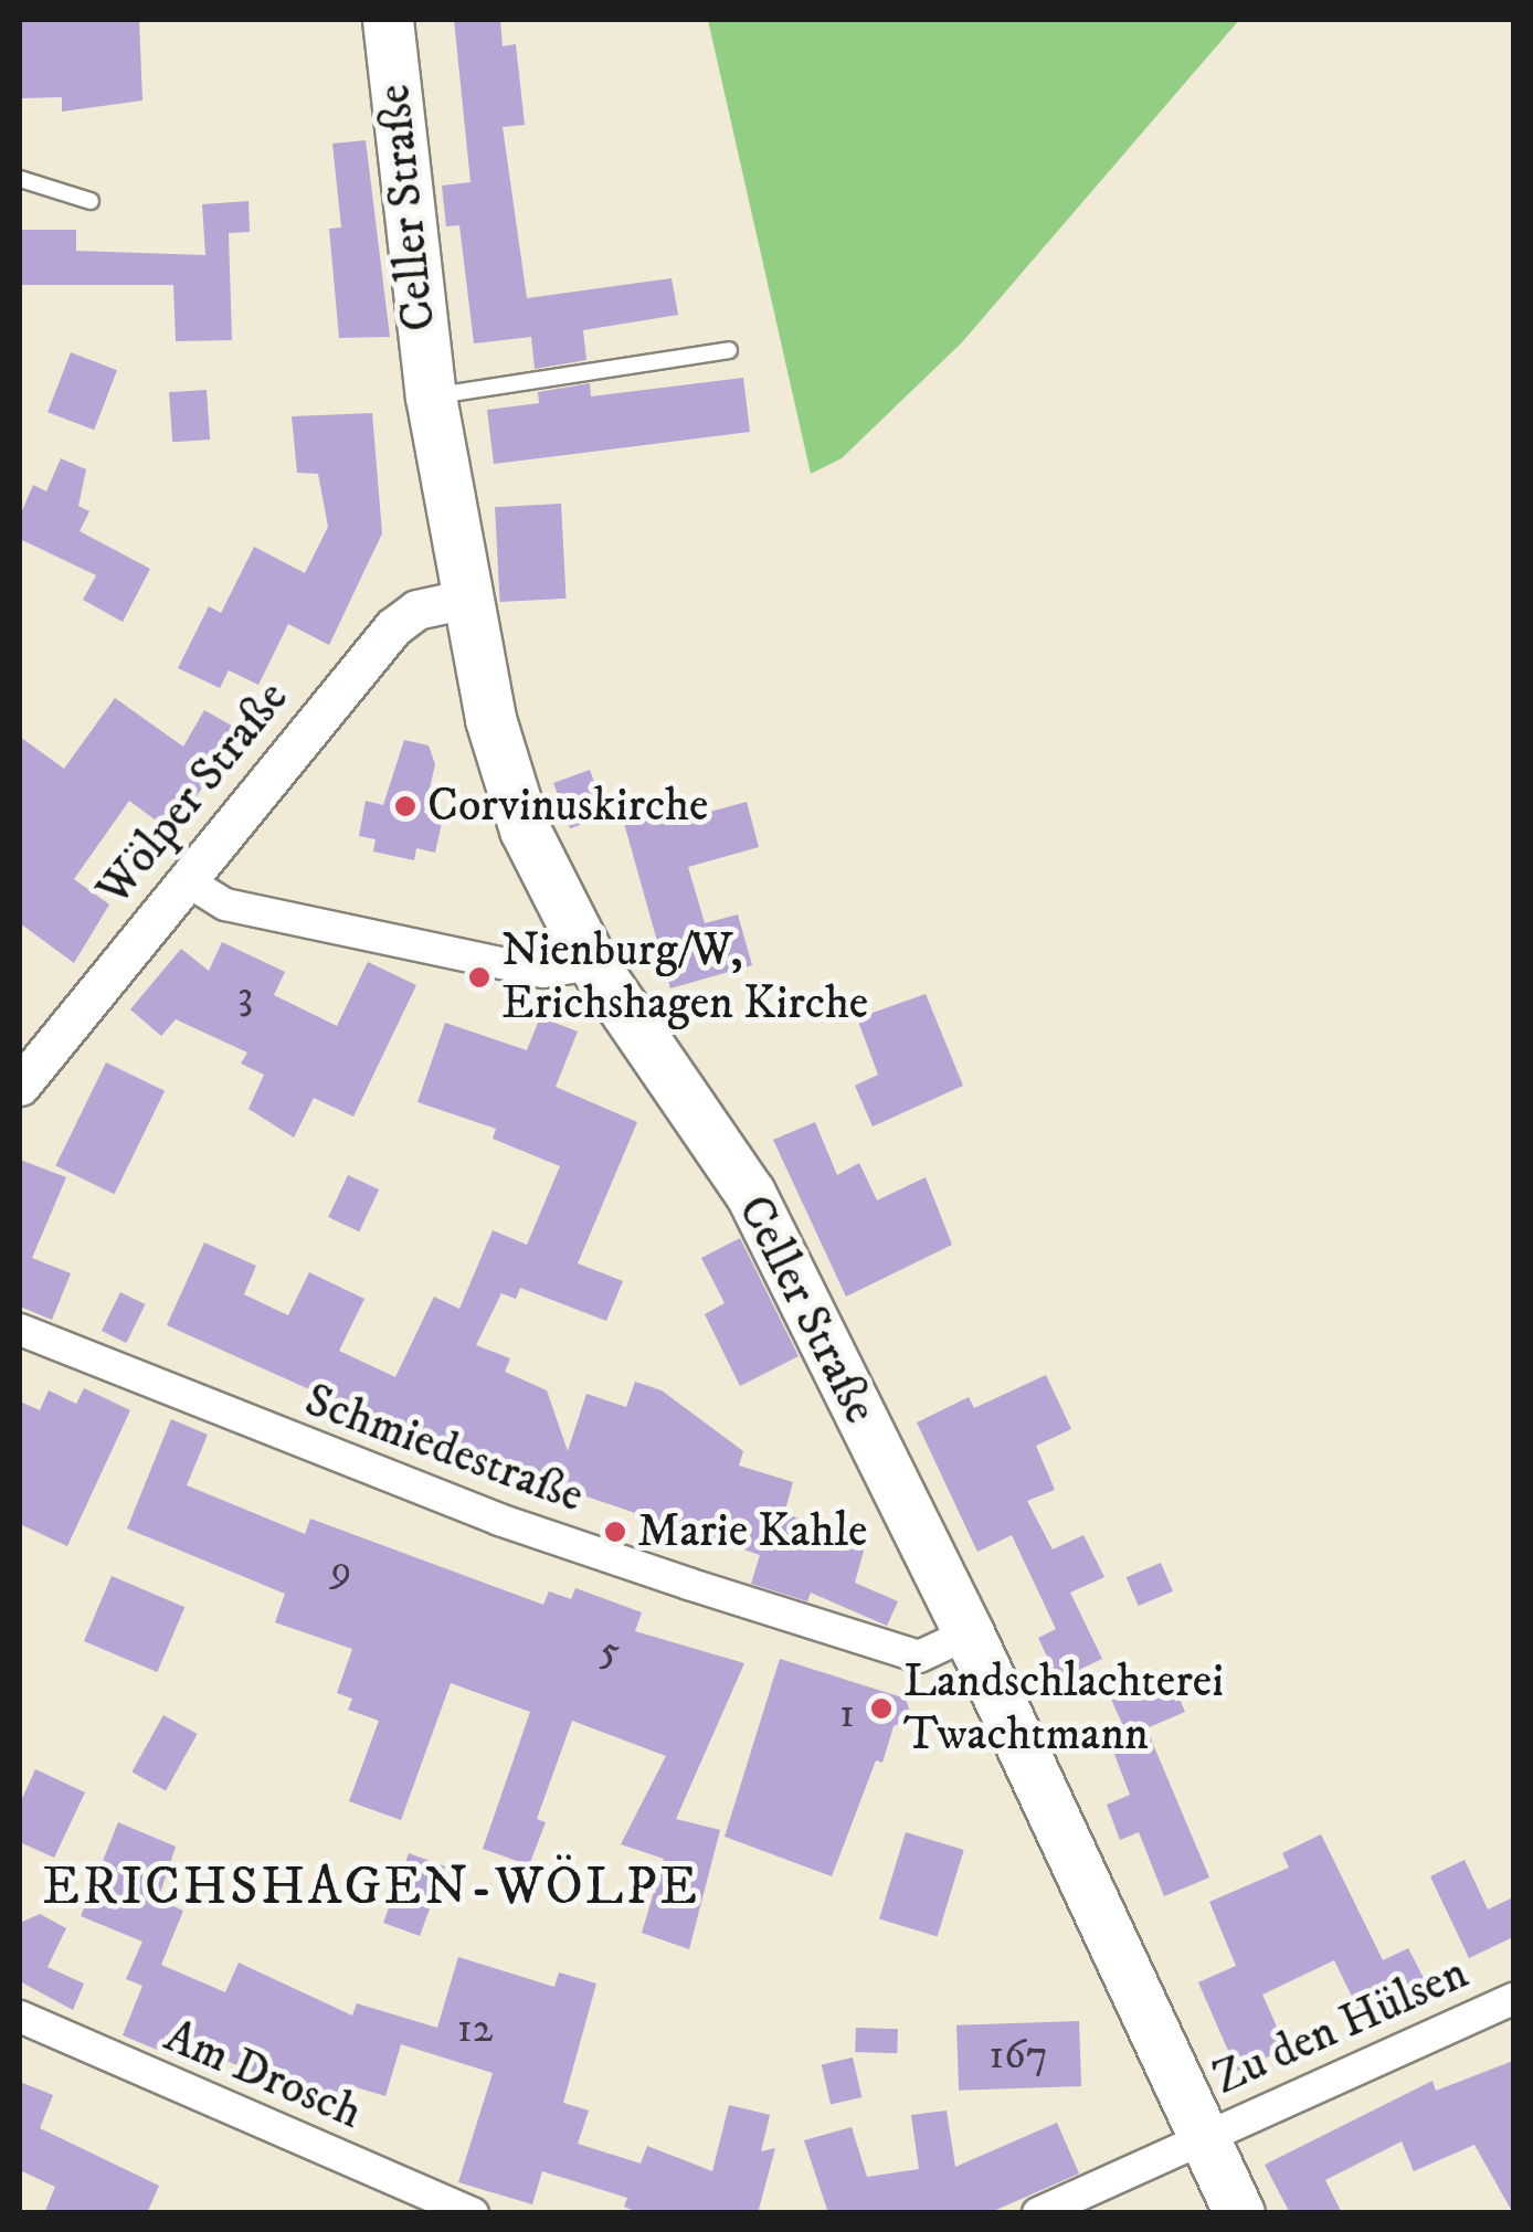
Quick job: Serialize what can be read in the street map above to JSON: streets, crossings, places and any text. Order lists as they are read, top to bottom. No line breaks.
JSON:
{"streets":{"main road":["Celler Straße"],"street":["Wölper Straße","Schmiedestraße","Zu den Hülsen","Am Drosch"]},"crossings":[["Celler Straße","Wölper Straße"],["Celler Straße","Schmiedestraße"],["Celler Straße","Zu den Hülsen"]],"districts":["ERICHSHAGEN-WÖLPE"],"places":["Corvinuskirche","Nienburg/W, Erichshagen Kirche","Marie Kahle","Landschlachterei Twachtmann"],"house_numbers":["3","9","5","1","12","167"]}
